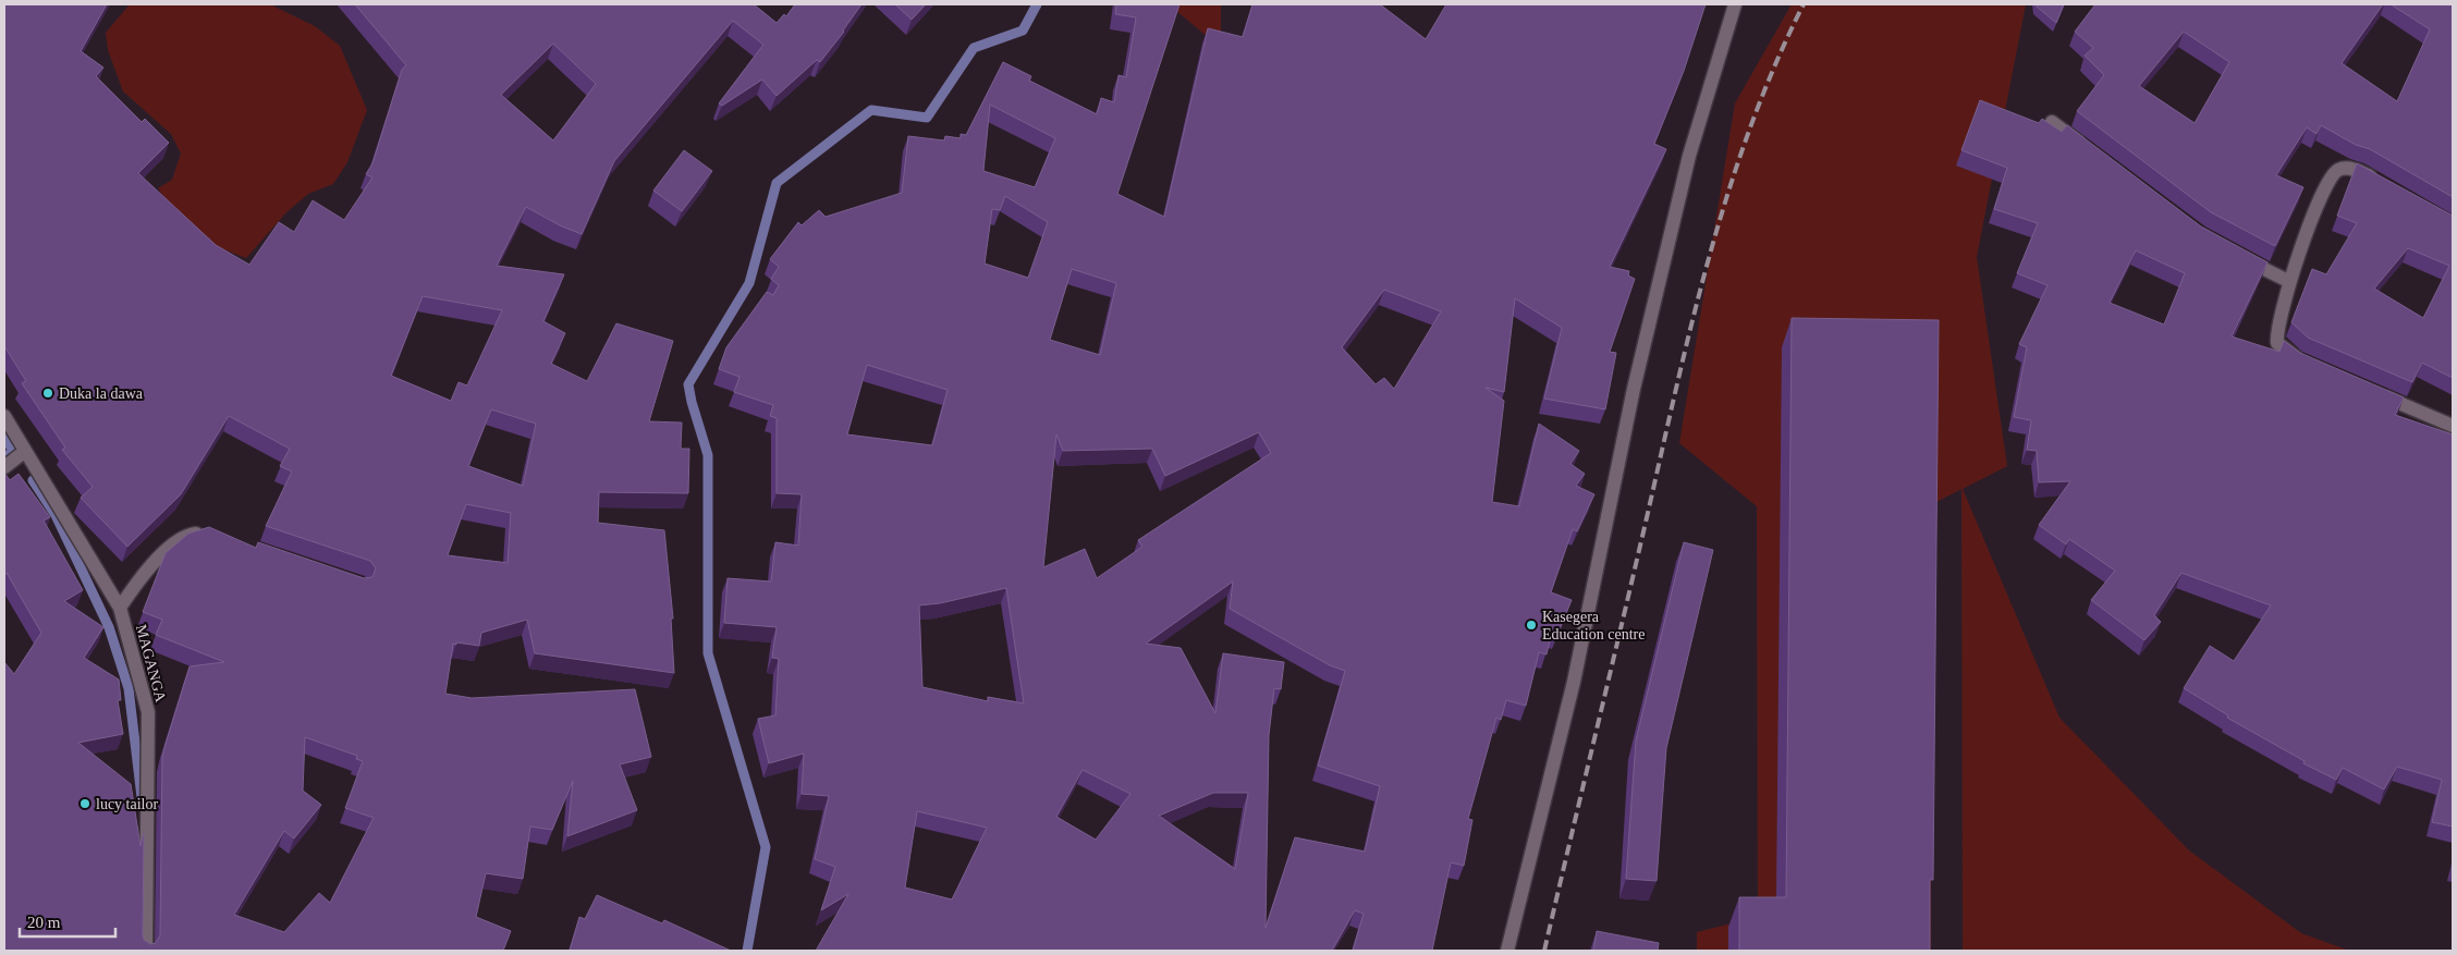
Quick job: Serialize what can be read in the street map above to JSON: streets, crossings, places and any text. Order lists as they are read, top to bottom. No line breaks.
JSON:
{"streets":{"street":["MAGANGA"]},"places":["Duka la dawa","Kasegera Education centre","lucy tailor"],"scale_bar":"20 m"}
